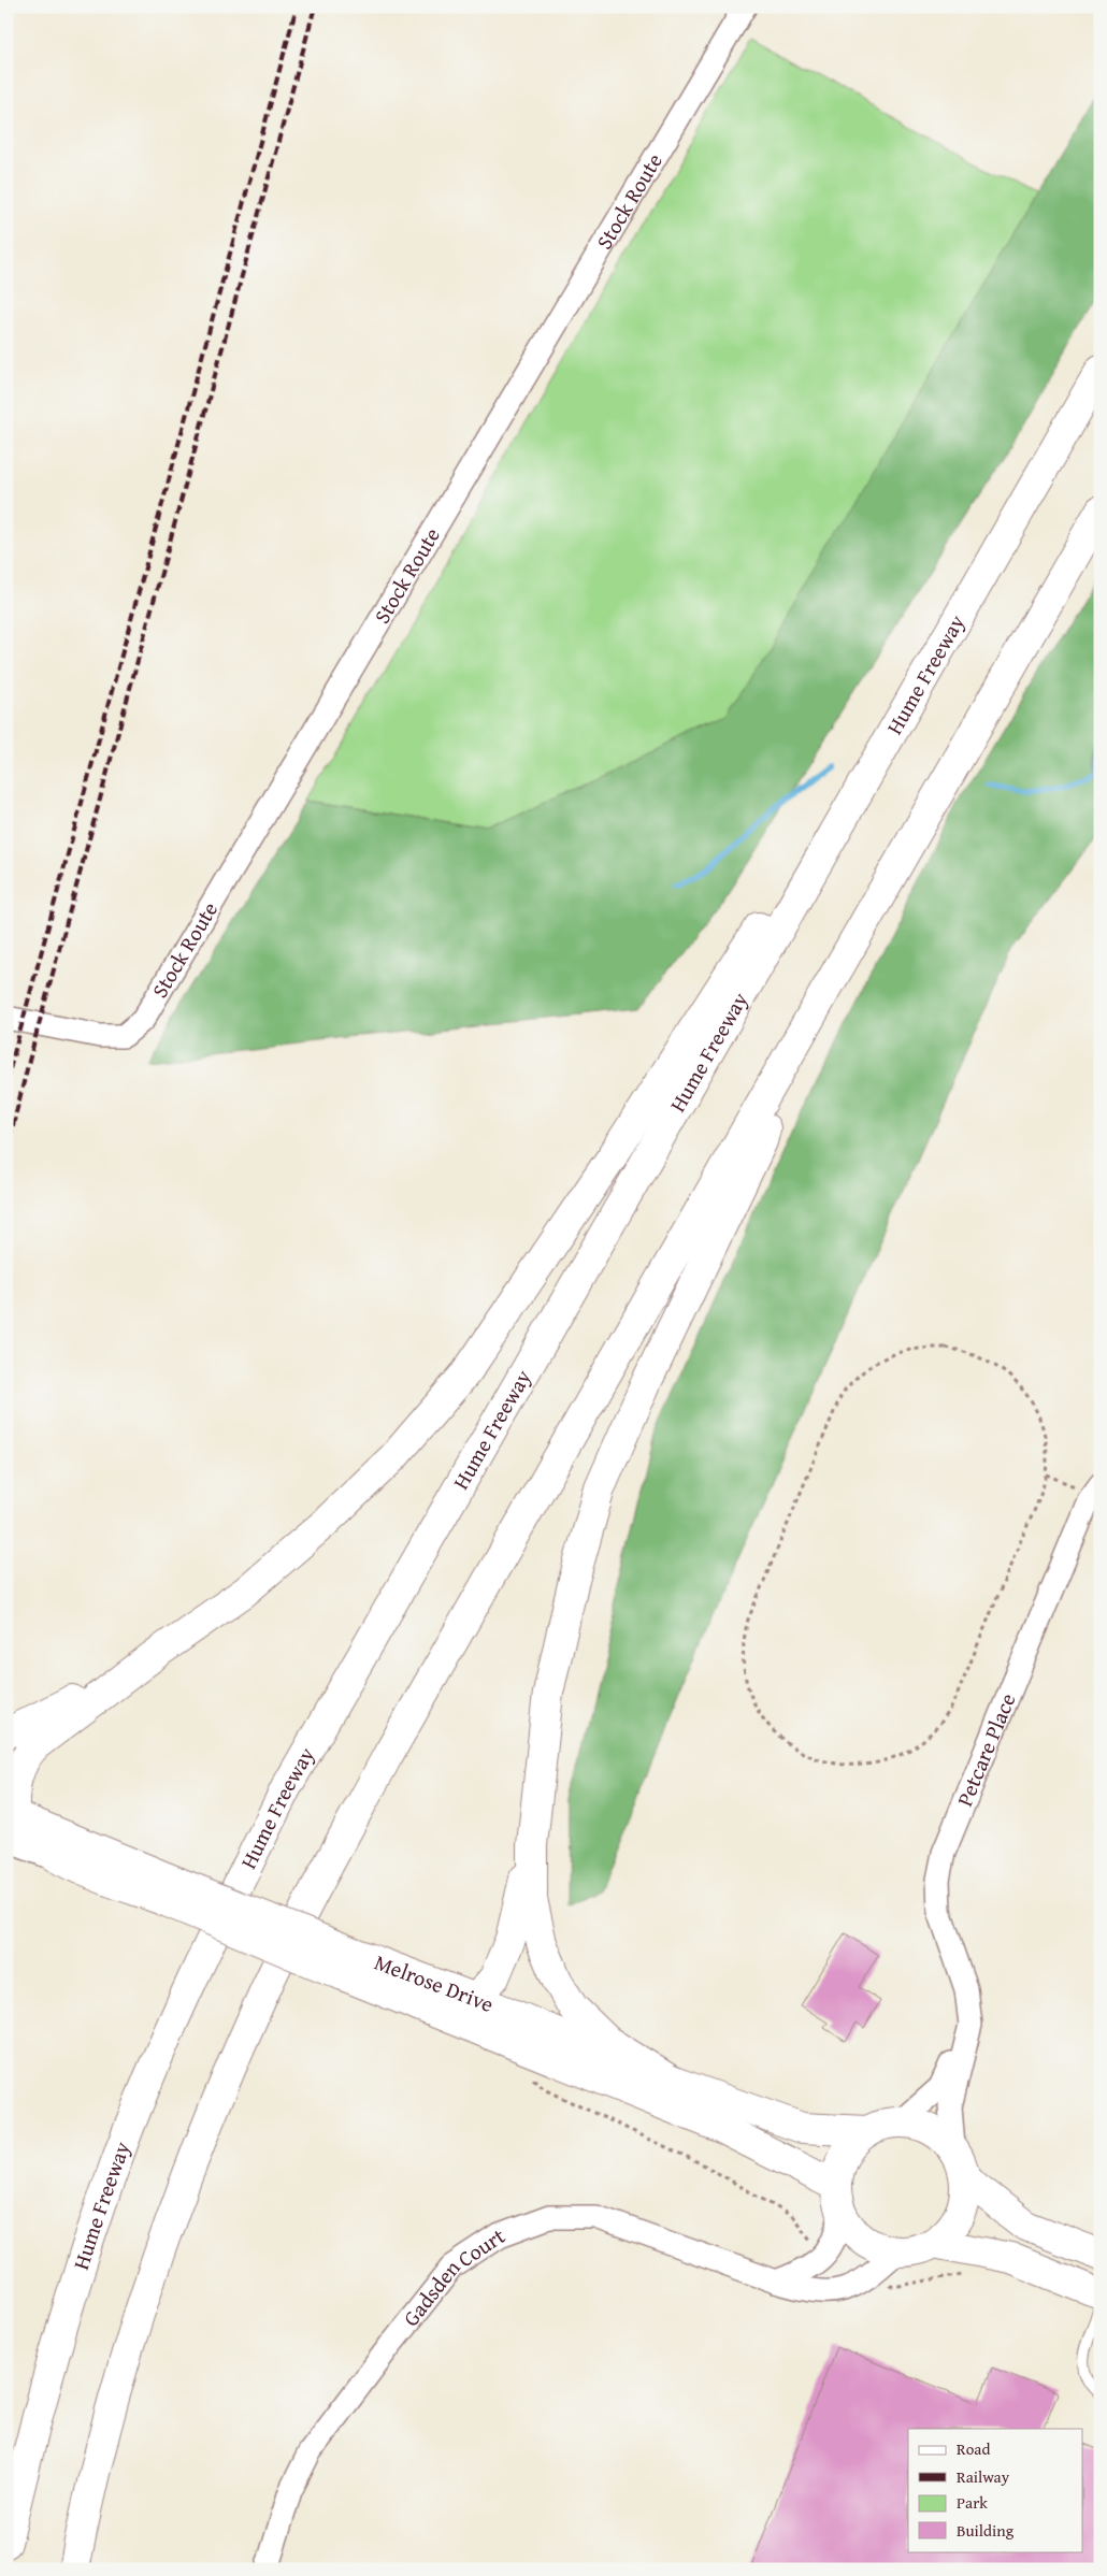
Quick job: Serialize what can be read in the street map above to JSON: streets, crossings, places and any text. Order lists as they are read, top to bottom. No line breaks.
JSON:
{"streets":{"main road":["Hume Freeway","Melrose Drive"],"street":["Stock Route","Petcare Place","Gadsden Court"]},"crossings":[["Petcare Place","Melrose Drive"],["Petcare Place","Gadsden Court"],["Melrose Drive","Gadsden Court"]],"legend":["Road","Railway","Park","Building"]}
